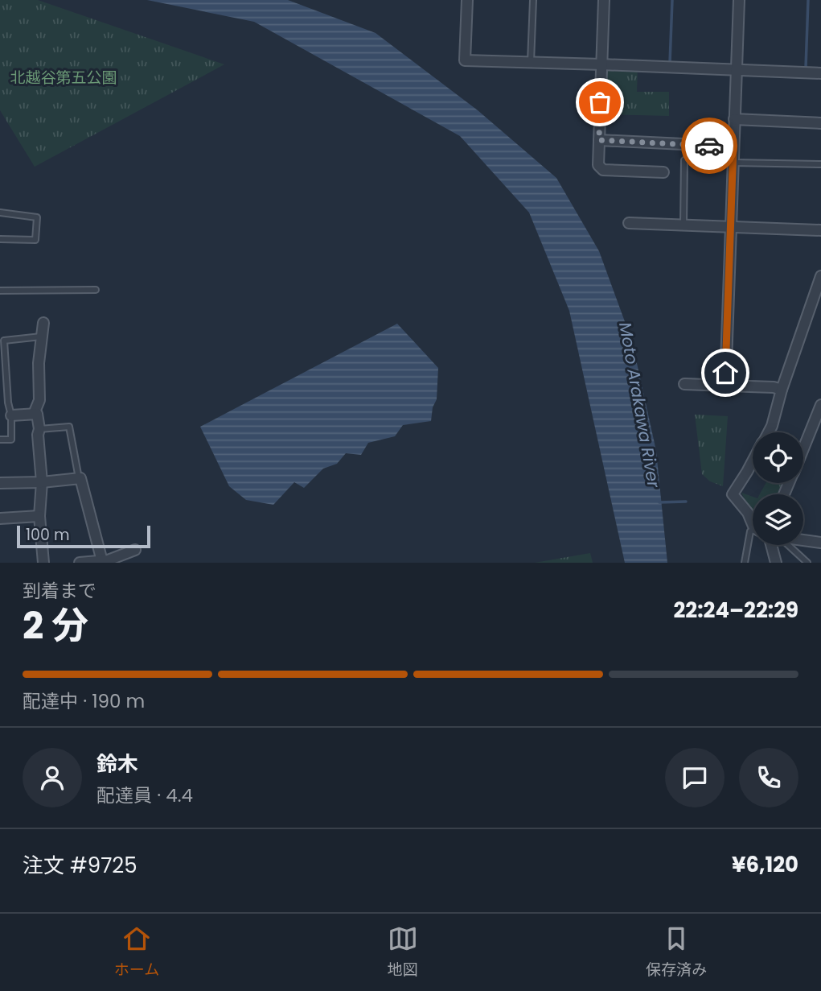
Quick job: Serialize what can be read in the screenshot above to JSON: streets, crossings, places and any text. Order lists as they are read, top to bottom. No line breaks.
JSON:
{"water":["Moto Arakawa River"],"parks":["北越谷第五公園"],"scale_bar":"100 m","page":{"scale":"100 m","heading":["2 分","到着まで","22:24–22:29"],"panel":["鈴木","配達員 · 4.4","注文 #9725","¥6,120"],"bar":"配達中 · 190 m","tabs":["ホーム","地図","保存済み"]}}
